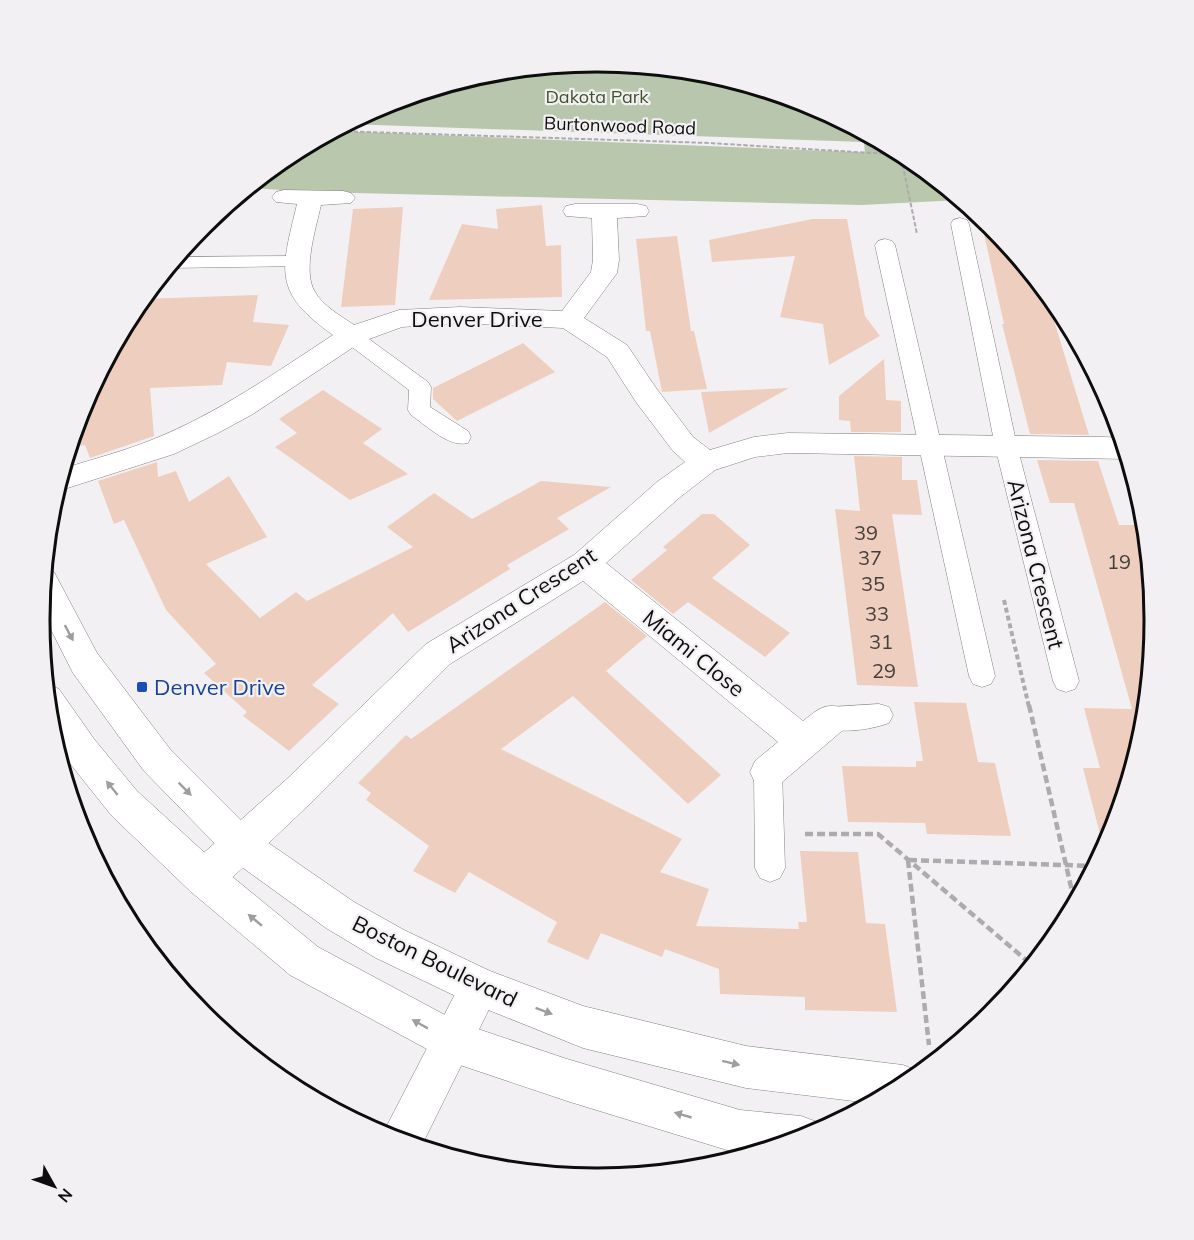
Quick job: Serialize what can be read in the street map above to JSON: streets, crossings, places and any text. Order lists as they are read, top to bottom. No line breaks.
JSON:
{"streets":{"street":["Denver Drive","Arizona Crescent","Miami Close","Boston Boulevard"],"path":["Burtonwood Road"]},"crossings":[["Denver Drive","Arizona Crescent"],["Arizona Crescent","Miami Close"],["Arizona Crescent","Boston Boulevard"]],"parks":["Dakota Park"],"places":{"transit":["Denver Drive"]},"house_numbers":["39","37","19","35","33","31","29"],"north":"bottom right"}
